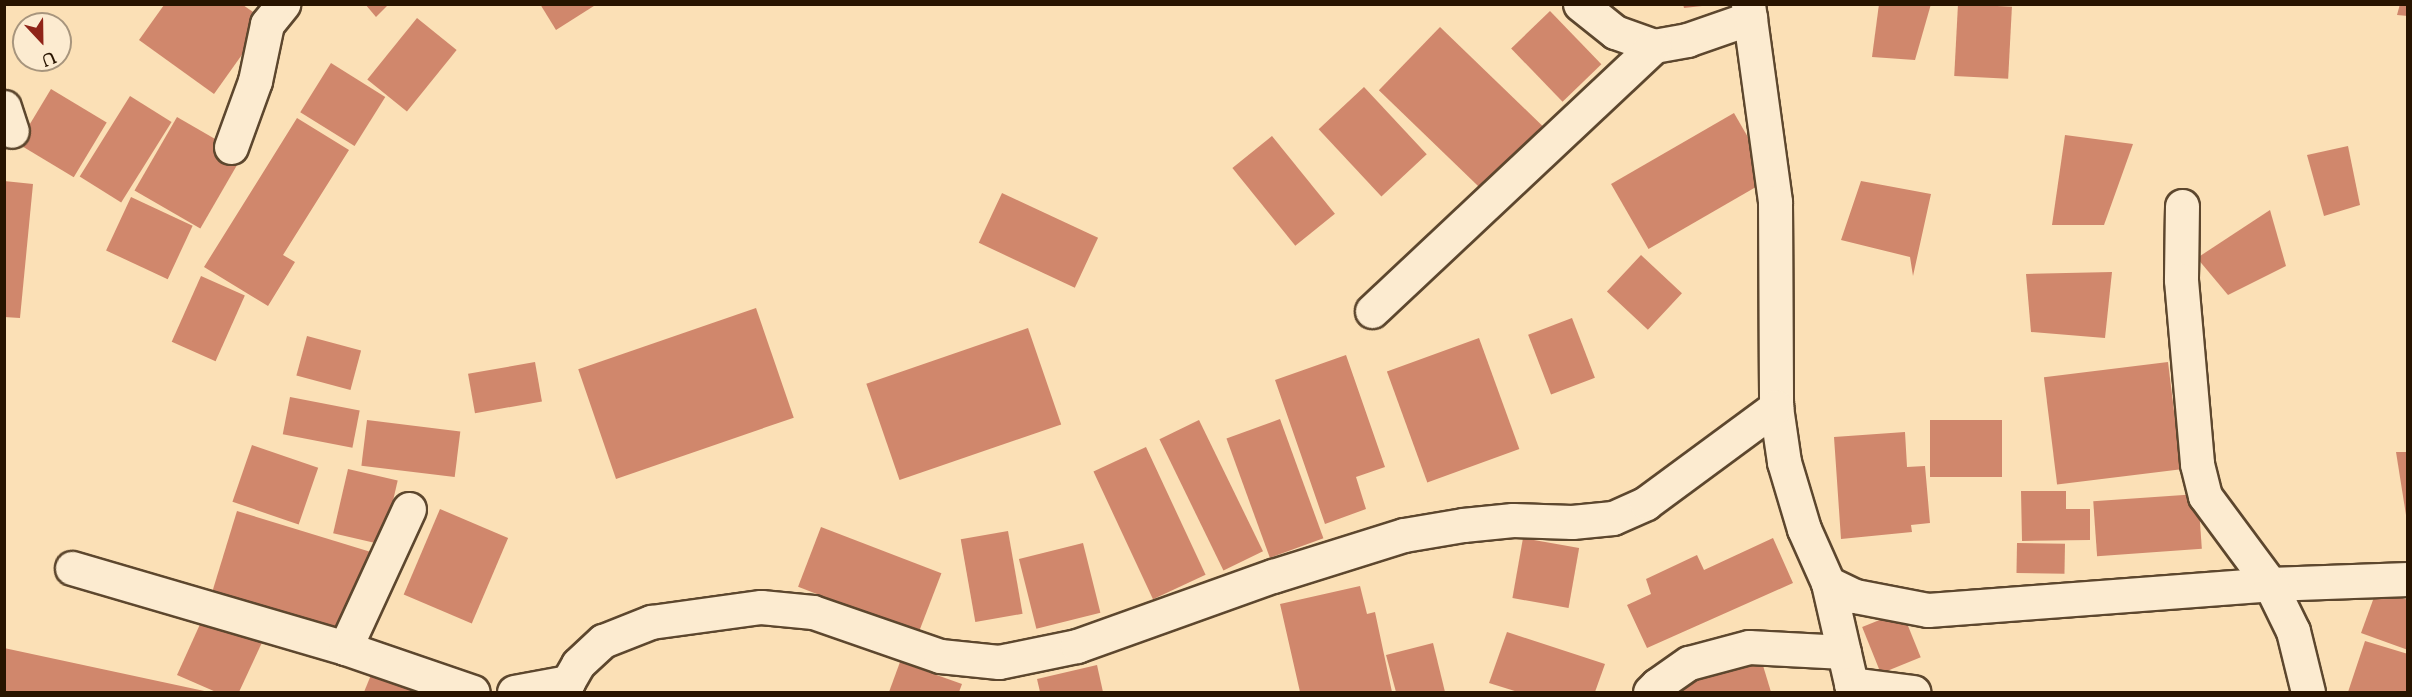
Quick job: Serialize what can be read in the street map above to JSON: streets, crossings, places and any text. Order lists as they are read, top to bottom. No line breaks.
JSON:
{"north":"bottom"}
